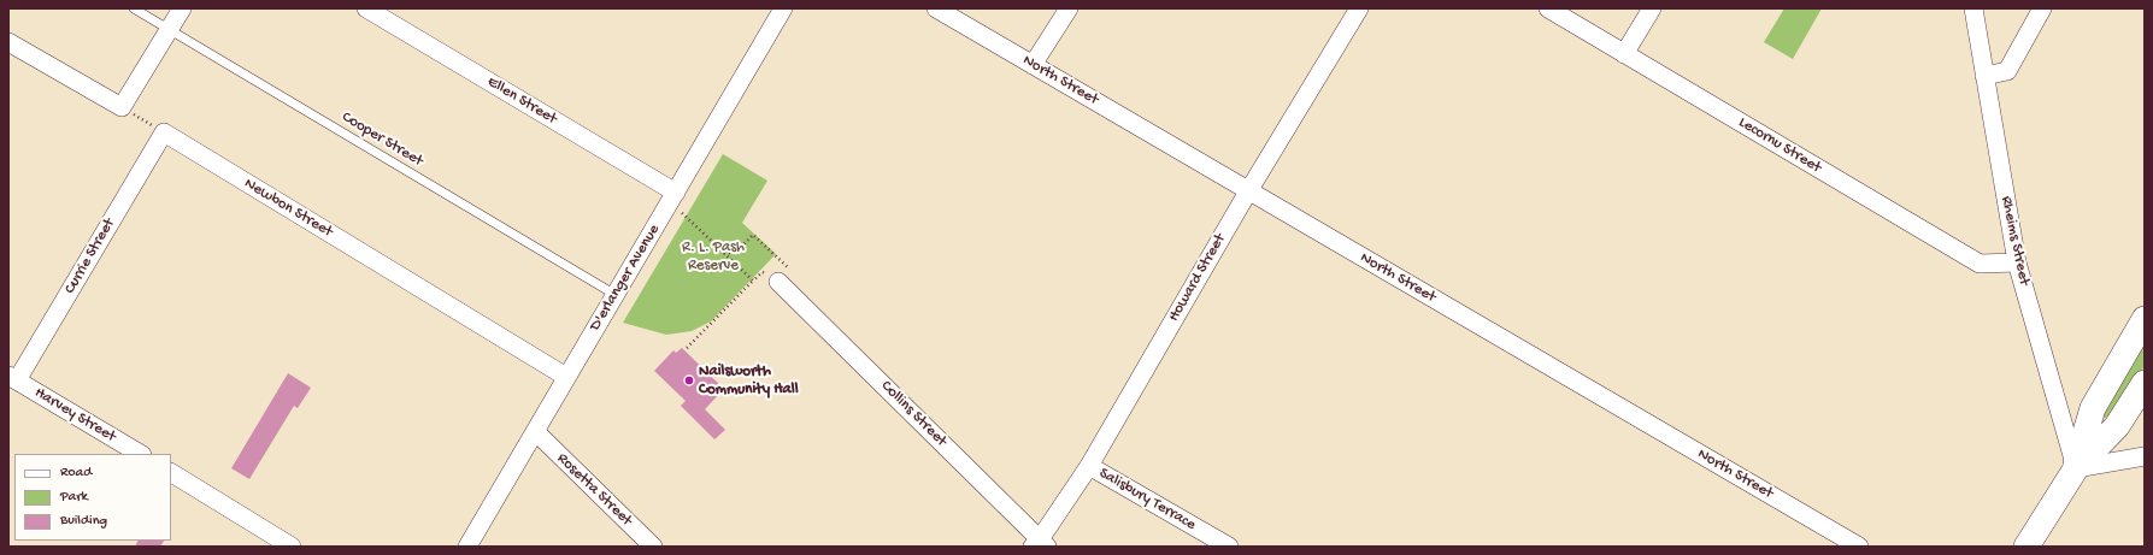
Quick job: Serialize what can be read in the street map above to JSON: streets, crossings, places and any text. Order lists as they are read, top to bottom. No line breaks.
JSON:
{"streets":{"street":["North Street","Ellen Street","Lecornu Street","Newbon Street","Rheims Street","Currie Street","D'erlanger Avenue","Howard Street","Collins Street","Harvey Street","Rosetta Street","Salisbury Terrace"],"lane":["Cooper Street"]},"crossings":[["North Street","Howard Street"],["Ellen Street","D'erlanger Avenue"],["Cooper Street","D'erlanger Avenue"],["Lecornu Street","Rheims Street"],["Newbon Street","Currie Street"],["Newbon Street","D'erlanger Avenue"],["Currie Street","Harvey Street"],["D'erlanger Avenue","Rosetta Street"],["Howard Street","Collins Street"],["Howard Street","Salisbury Terrace"]],"parks":["R. L. Pash Reserve"],"places":["Nailsworth Community Hall"],"legend":["Road","Park","Building"]}
